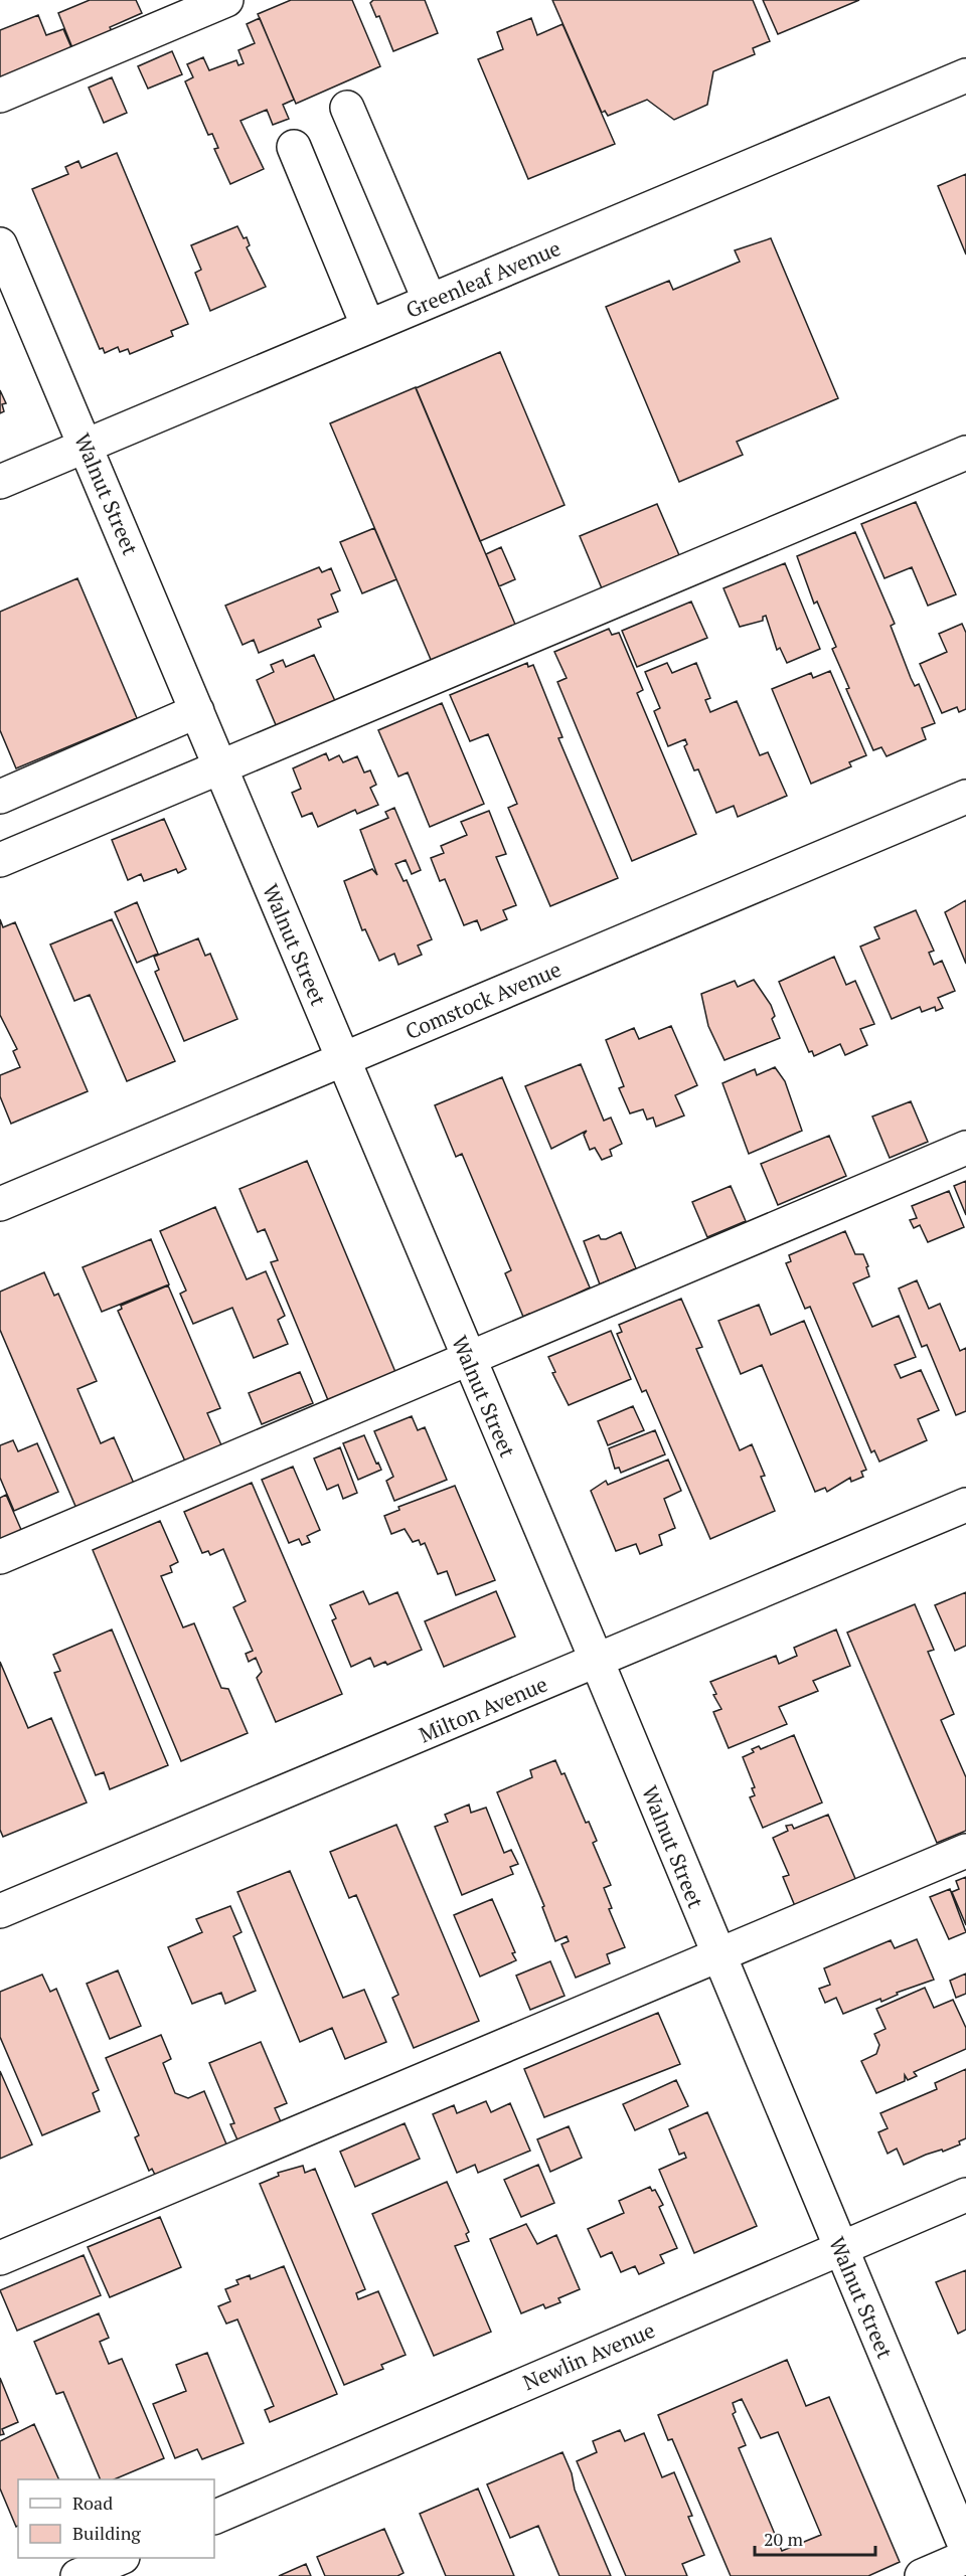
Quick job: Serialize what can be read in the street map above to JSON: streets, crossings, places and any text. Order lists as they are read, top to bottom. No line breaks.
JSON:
{"streets":{"street":["Greenleaf Avenue","Walnut Street","Comstock Avenue","Milton Avenue","Newlin Avenue"]},"crossings":[["Greenleaf Avenue","Walnut Street"],["Walnut Street","Comstock Avenue"],["Walnut Street","Milton Avenue"],["Walnut Street","Newlin Avenue"]],"legend":["Road","Building"],"scale_bar":"20 m"}
